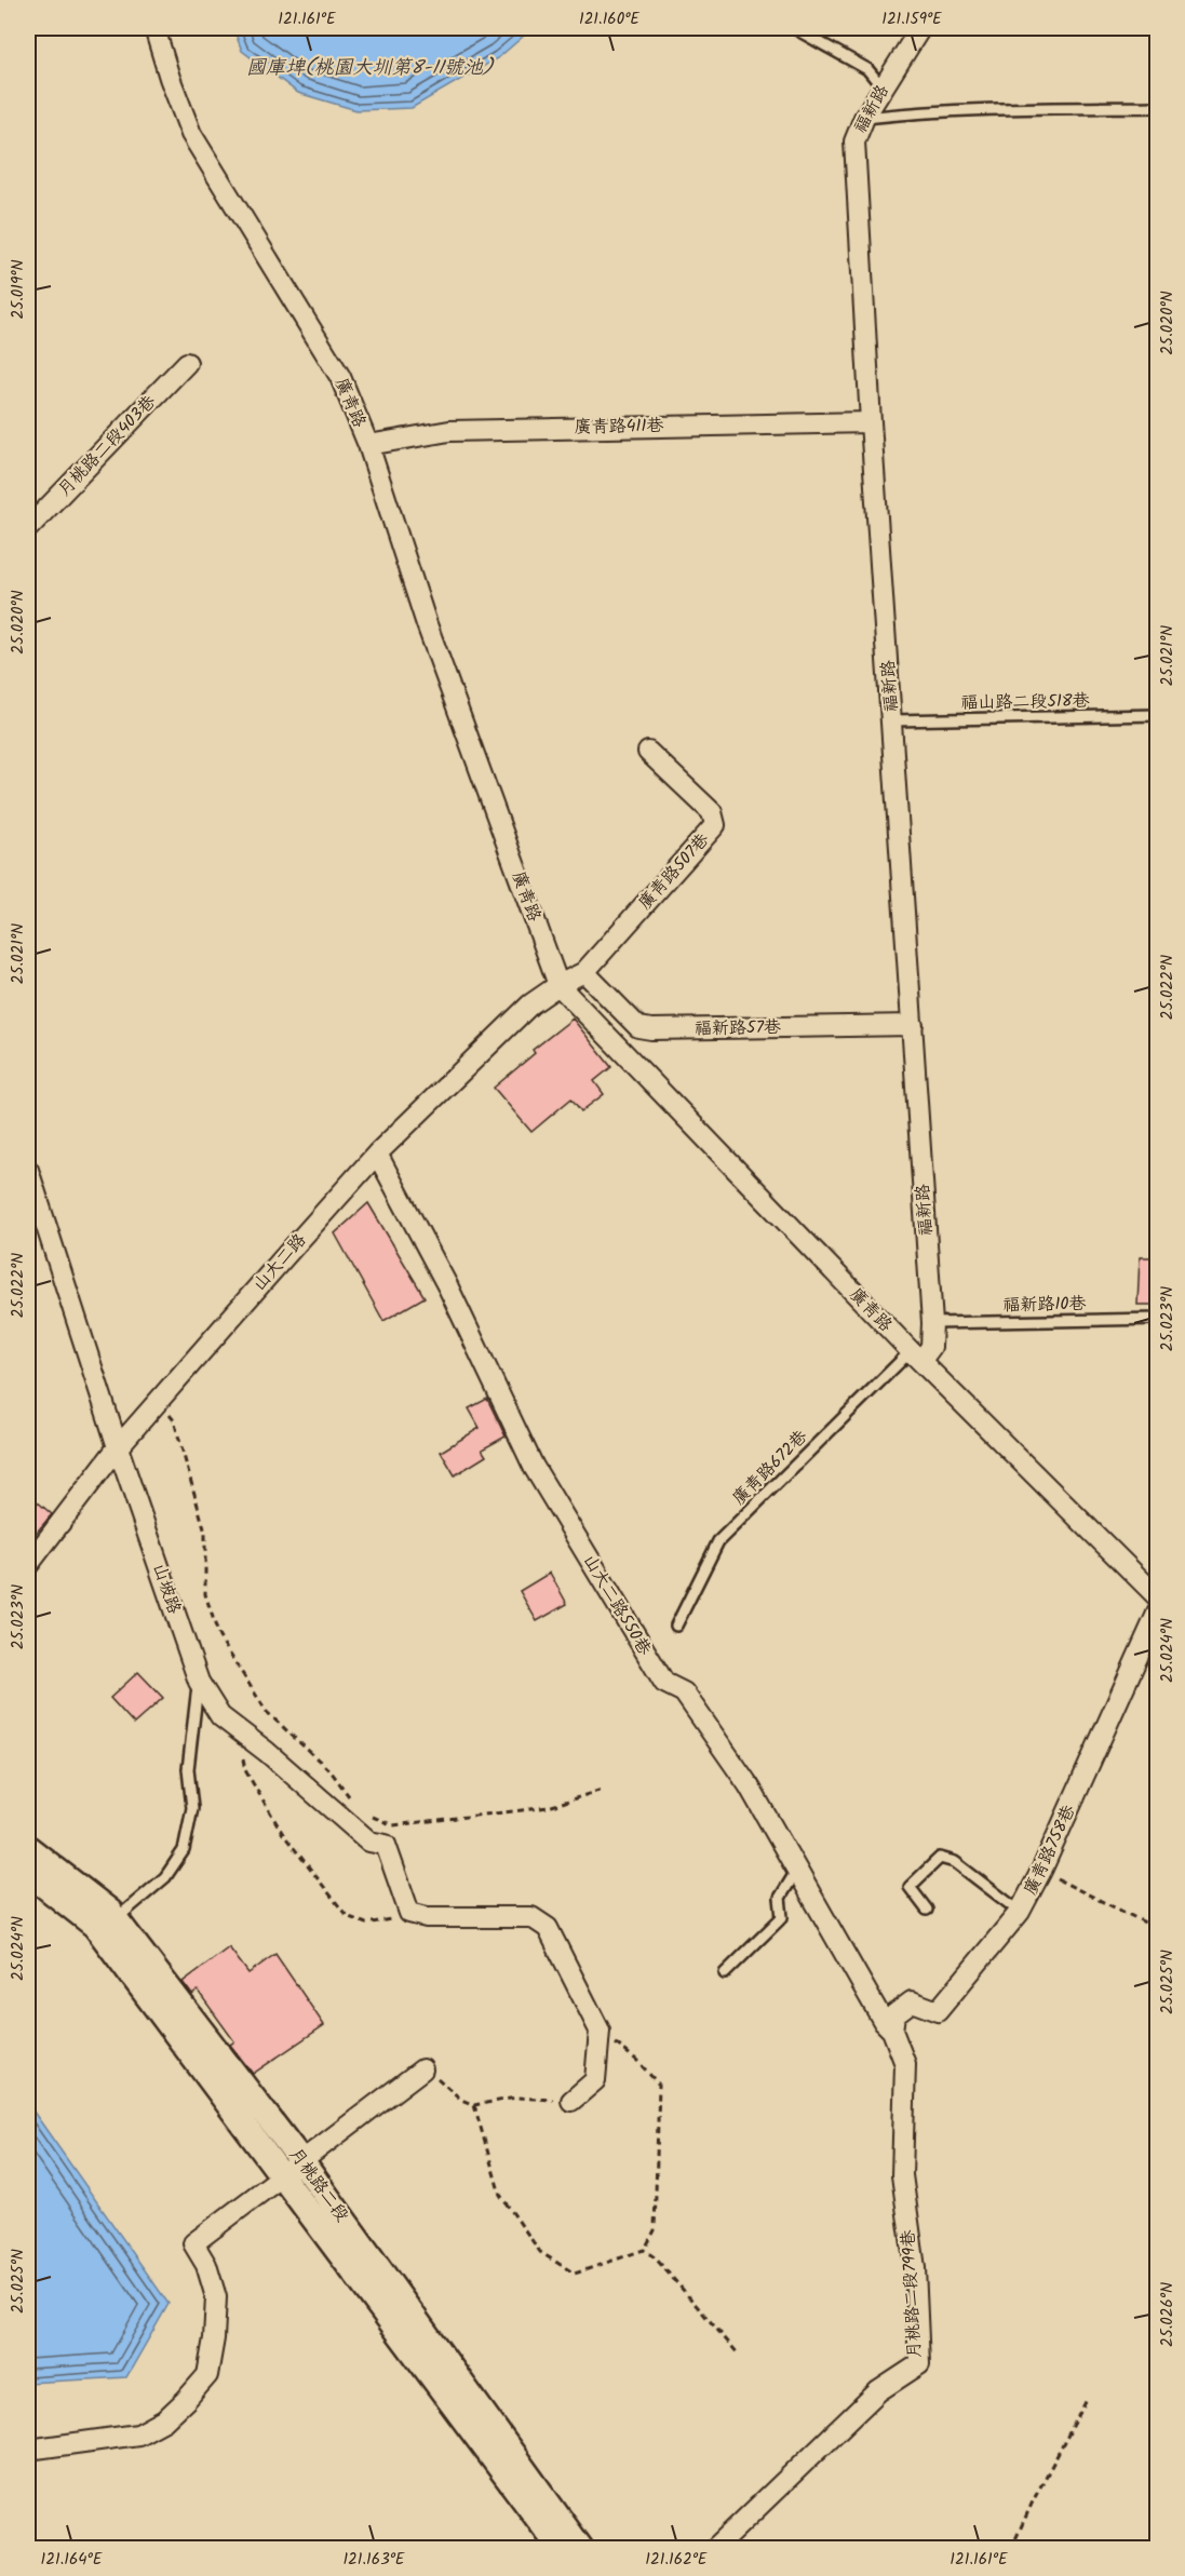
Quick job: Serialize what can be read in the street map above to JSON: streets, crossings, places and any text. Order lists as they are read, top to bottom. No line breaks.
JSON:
{"streets":{"street":["福新路","廣青路","廣青路411巷","月桃路二段403巷","廣青路507巷","福新路57巷","山大二路","山坡路","山大二路550巷","廣青路758巷","月桃路二段","月桃路二段799巷"],"lane":["福山路二段518巷","福新路10巷","廣青路672巷"]},"crossings":[["福新路","廣青路"],["福新路","廣青路411巷"],["福新路","福山路二段518巷"],["福新路","福新路57巷"],["福新路","福新路10巷"],["福新路","廣青路672巷"],["廣青路","廣青路411巷"],["廣青路","廣青路507巷"],["廣青路","山大二路"],["廣青路","廣青路672巷"],["廣青路507巷","福新路57巷"],["廣青路507巷","山大二路"],["山大二路","山坡路"],["山大二路","山大二路550巷"],["山大二路550巷","廣青路758巷"],["山大二路550巷","月桃路二段799巷"],["廣青路758巷","月桃路二段799巷"]],"water":["國庫埤(桃園大圳第8-11號池)"],"coordinates":["121.161°E","121.160°E","121.159°E","25.019°N","25.020°N","25.021°N","25.022°N","25.023°N","25.024°N","25.025°N","25.026°N","121.164°E","121.163°E","121.162°E"]}
